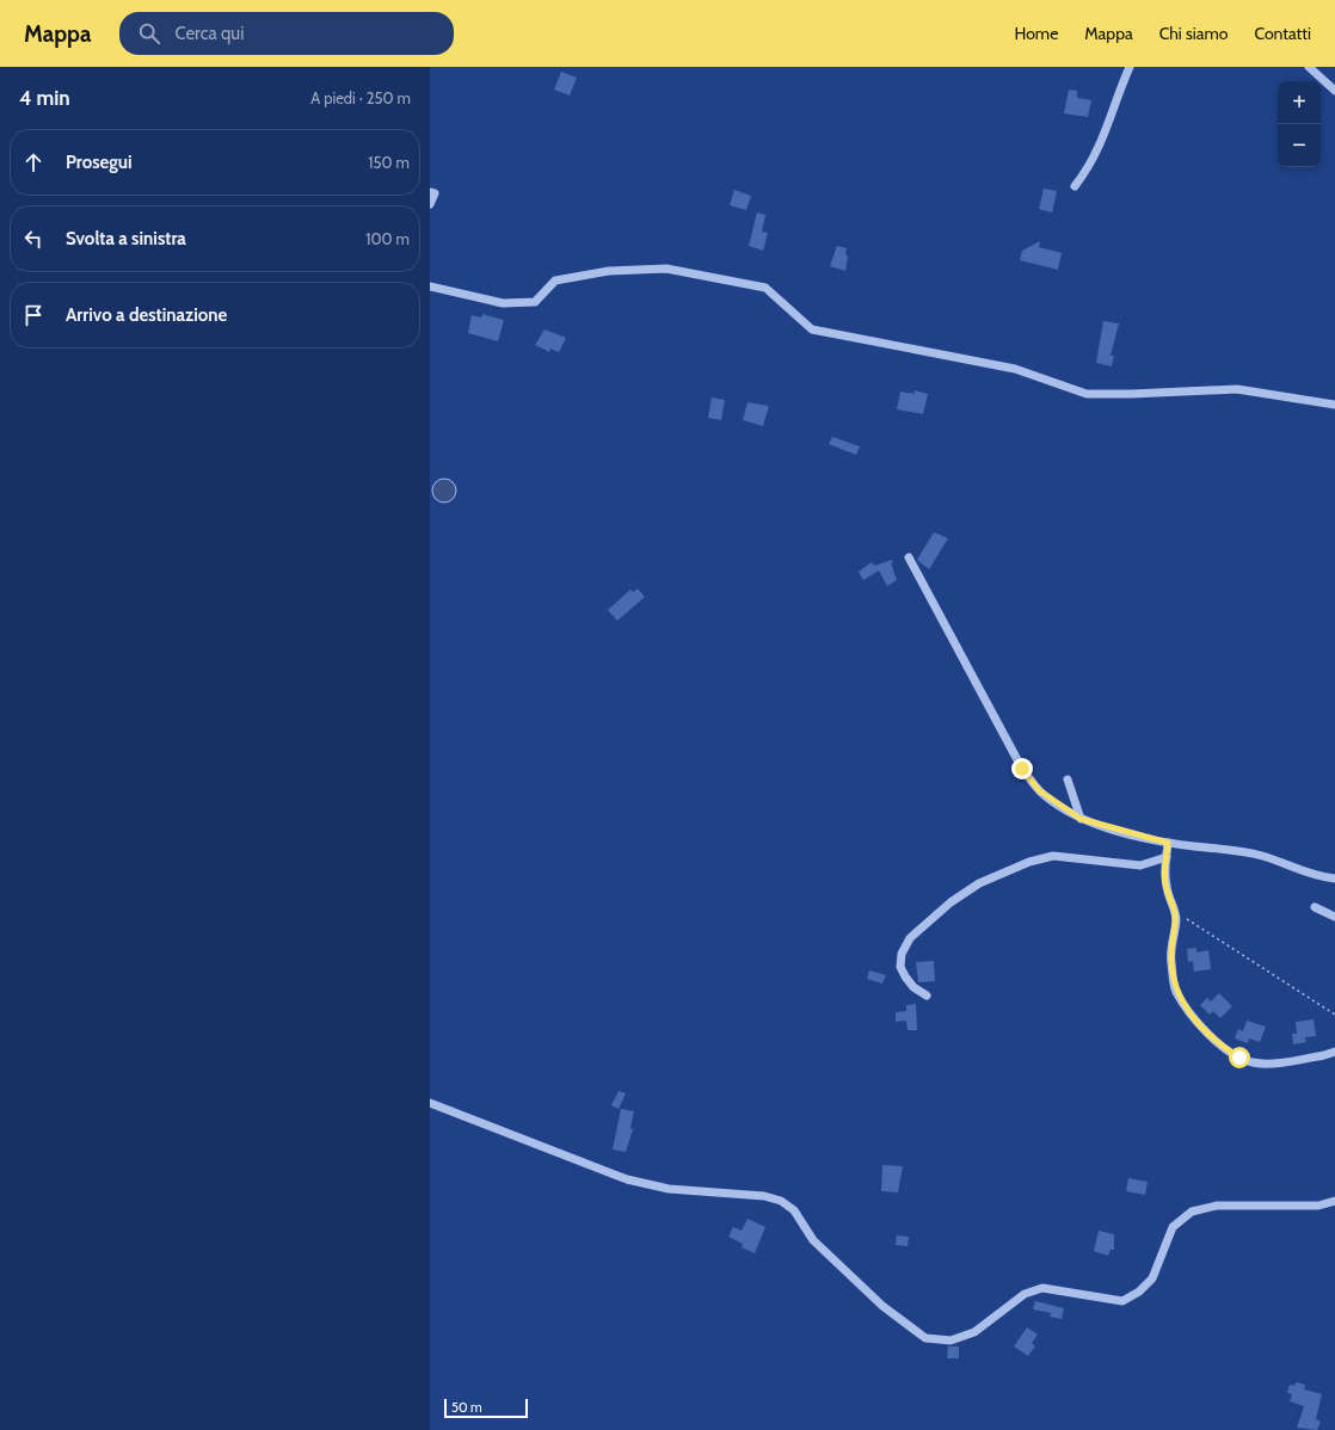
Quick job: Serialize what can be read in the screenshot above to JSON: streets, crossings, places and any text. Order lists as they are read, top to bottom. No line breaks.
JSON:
{"scale_bar":"50 m","page":{"header":"Mappa","search":"Cerca qui","nav":["Home","Mappa","Chi siamo","Contatti"],"heading":["4 min","A piedi · 250 m"],"map_buttons":["+","−"],"list":[["Prosegui","150 m"],["Svolta a sinistra","100 m"],"Arrivo a destinazione"],"scale":"50 m"}}
